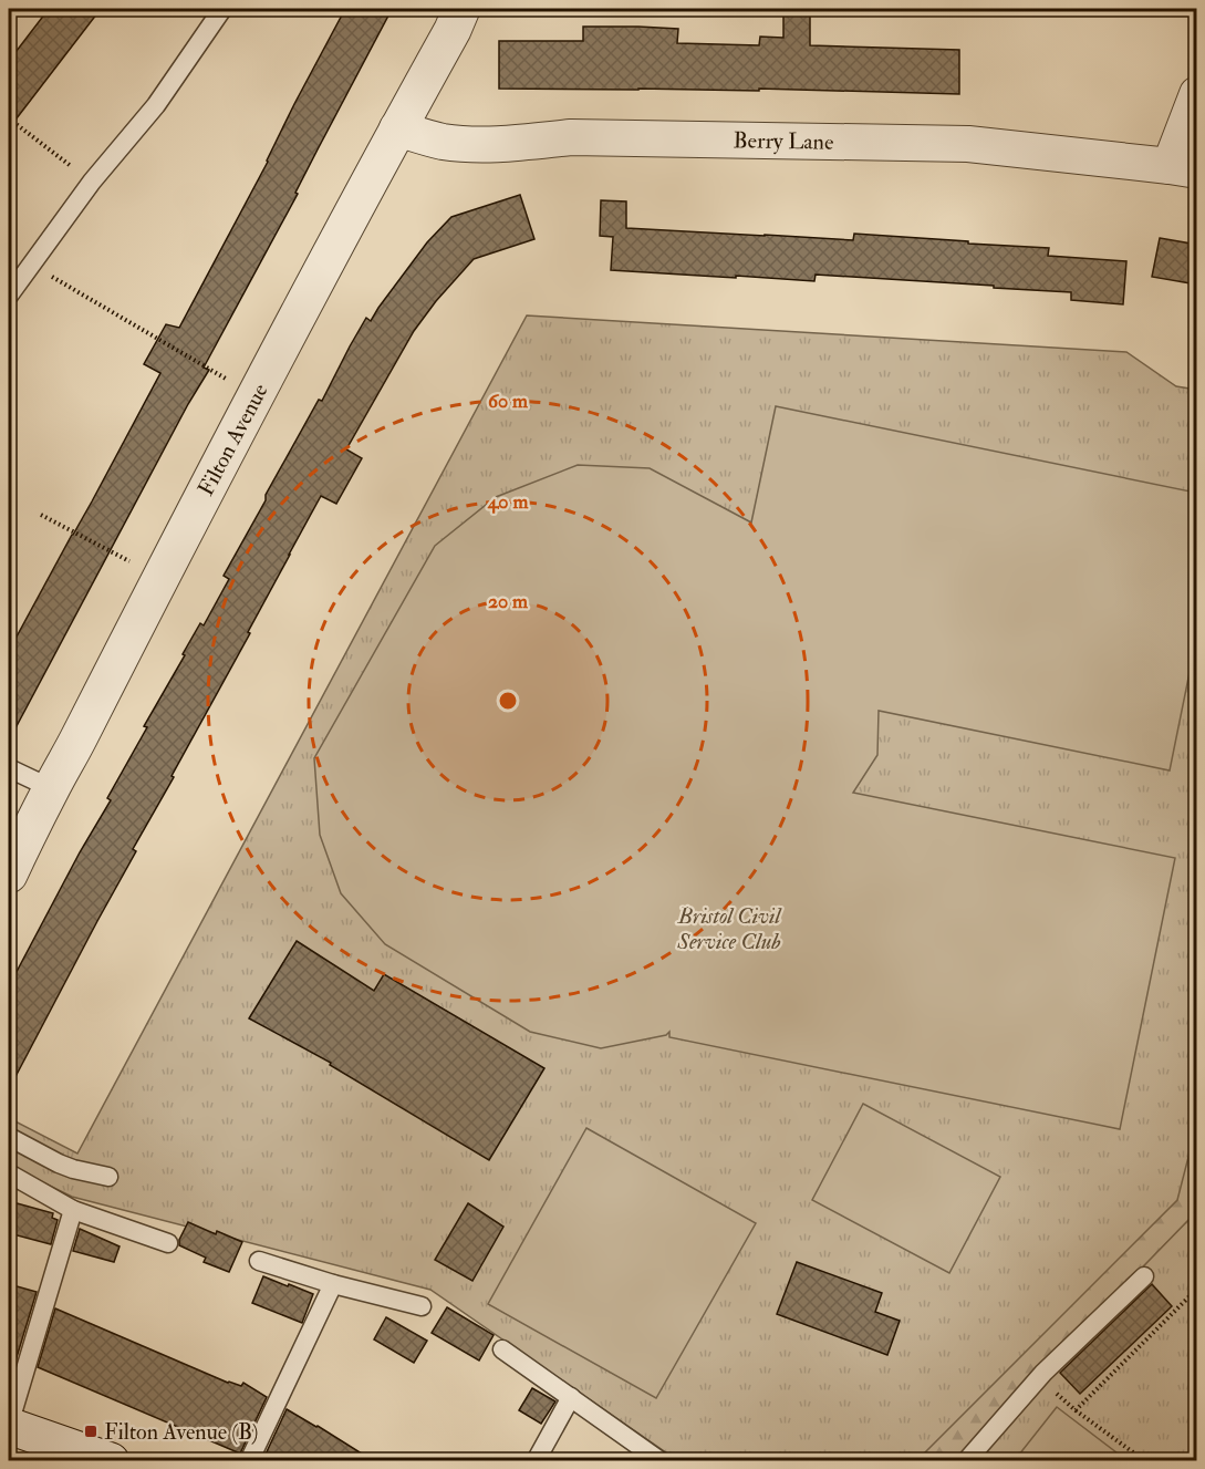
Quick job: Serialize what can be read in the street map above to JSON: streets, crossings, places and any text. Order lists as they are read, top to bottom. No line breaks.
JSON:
{"streets":{"street":["Berry Lane","Filton Avenue"]},"crossings":[["Berry Lane","Filton Avenue"]],"parks":["Bristol Civil Service Club"],"places":{"transit":["Filton Avenue (B)"]},"rings":["60 m","40 m","20 m"]}
